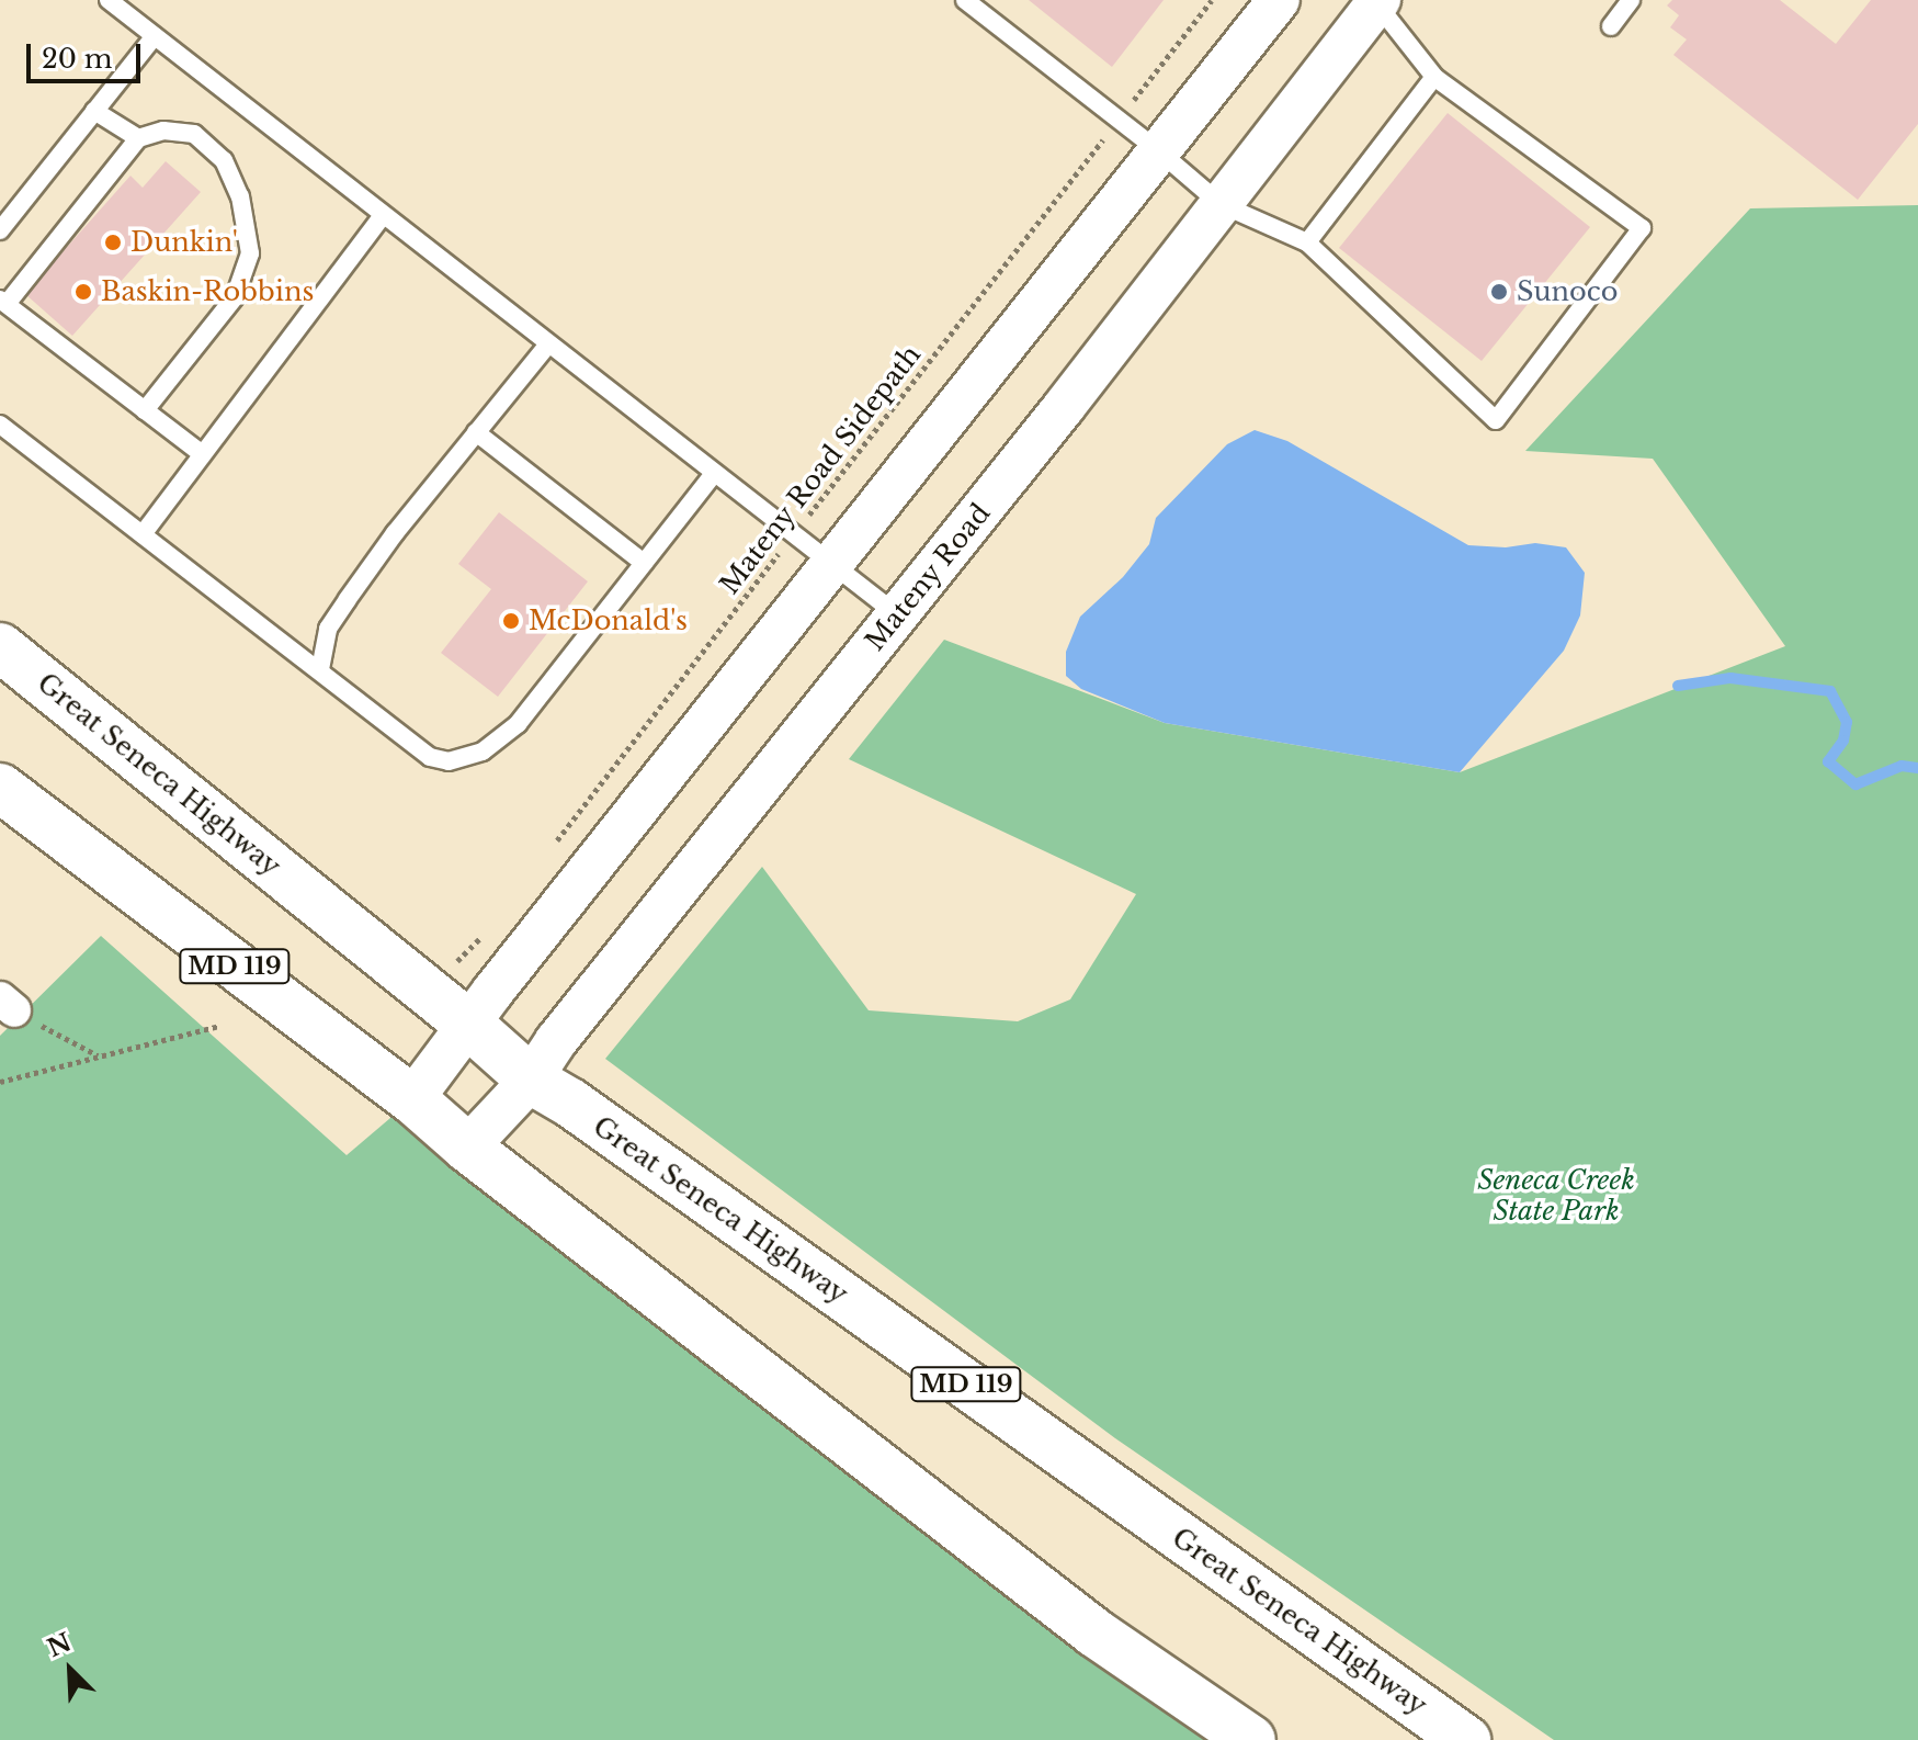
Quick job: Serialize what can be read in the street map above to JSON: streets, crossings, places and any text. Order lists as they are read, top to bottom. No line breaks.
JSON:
{"streets":{"main road":["Great Seneca Highway","MD 119"],"street":["Mateny Road"],"path":["Mateny Road Sidepath"]},"crossings":[["Mateny Road","Great Seneca Highway"],["Mateny Road","MD 119"]],"parks":["Seneca Creek State Park"],"places":["Dunkin'","Baskin-Robbins","Sunoco","McDonald's"],"scale_bar":"20 m","north":"top left"}
